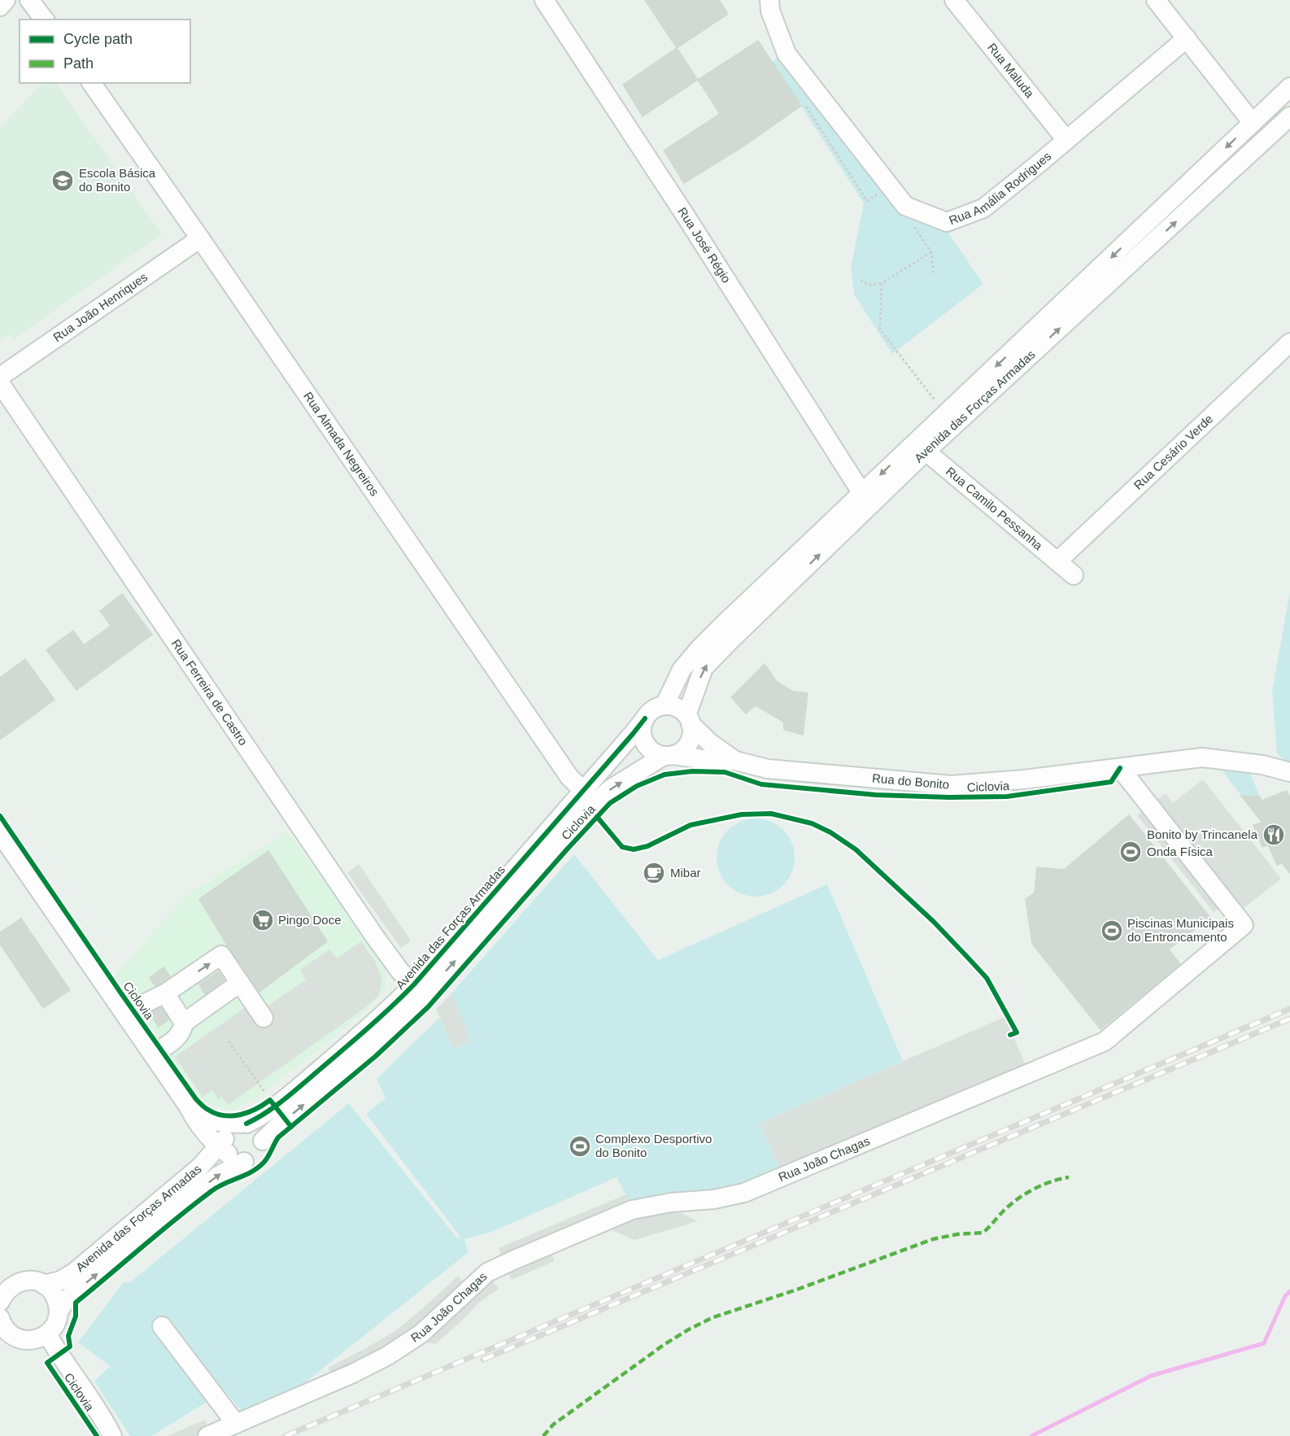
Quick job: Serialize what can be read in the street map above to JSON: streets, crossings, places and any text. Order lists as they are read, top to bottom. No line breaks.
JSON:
{"streets":{"street":["Rua Maluda","Rua Amália Rodrigues","Rua José Régio","Rua João Henriques","Avenida das Forças Armadas","Rua Almada Negreiros","Rua Cesário Verde","Rua Camilo Pessanha","Rua Ferreira de Castro","Rua do Bonito","Rua João Chagas"],"cycle path":["Ciclovia"]},"crossings":[["Rua Maluda","Rua Amália Rodrigues"],["Rua José Régio","Avenida das Forças Armadas"],["Rua João Henriques","Rua Almada Negreiros"],["Avenida das Forças Armadas","Rua Almada Negreiros"],["Avenida das Forças Armadas","Rua Camilo Pessanha"],["Avenida das Forças Armadas","Rua Ferreira de Castro"],["Avenida das Forças Armadas","Rua do Bonito"],["Rua Cesário Verde","Rua Camilo Pessanha"],["Rua do Bonito","Rua João Chagas"]],"places":{"school or university":["Escola Básica do Bonito"],"restaurant":["Bonito by Trincanela"],"sports":["Onda Física","Piscinas Municipais do Entroncamento","Complexo Desportivo do Bonito"],"cafe":["Mibar"],"supermarket":["Pingo Doce"]},"legend":["Cycle path","Path"]}
